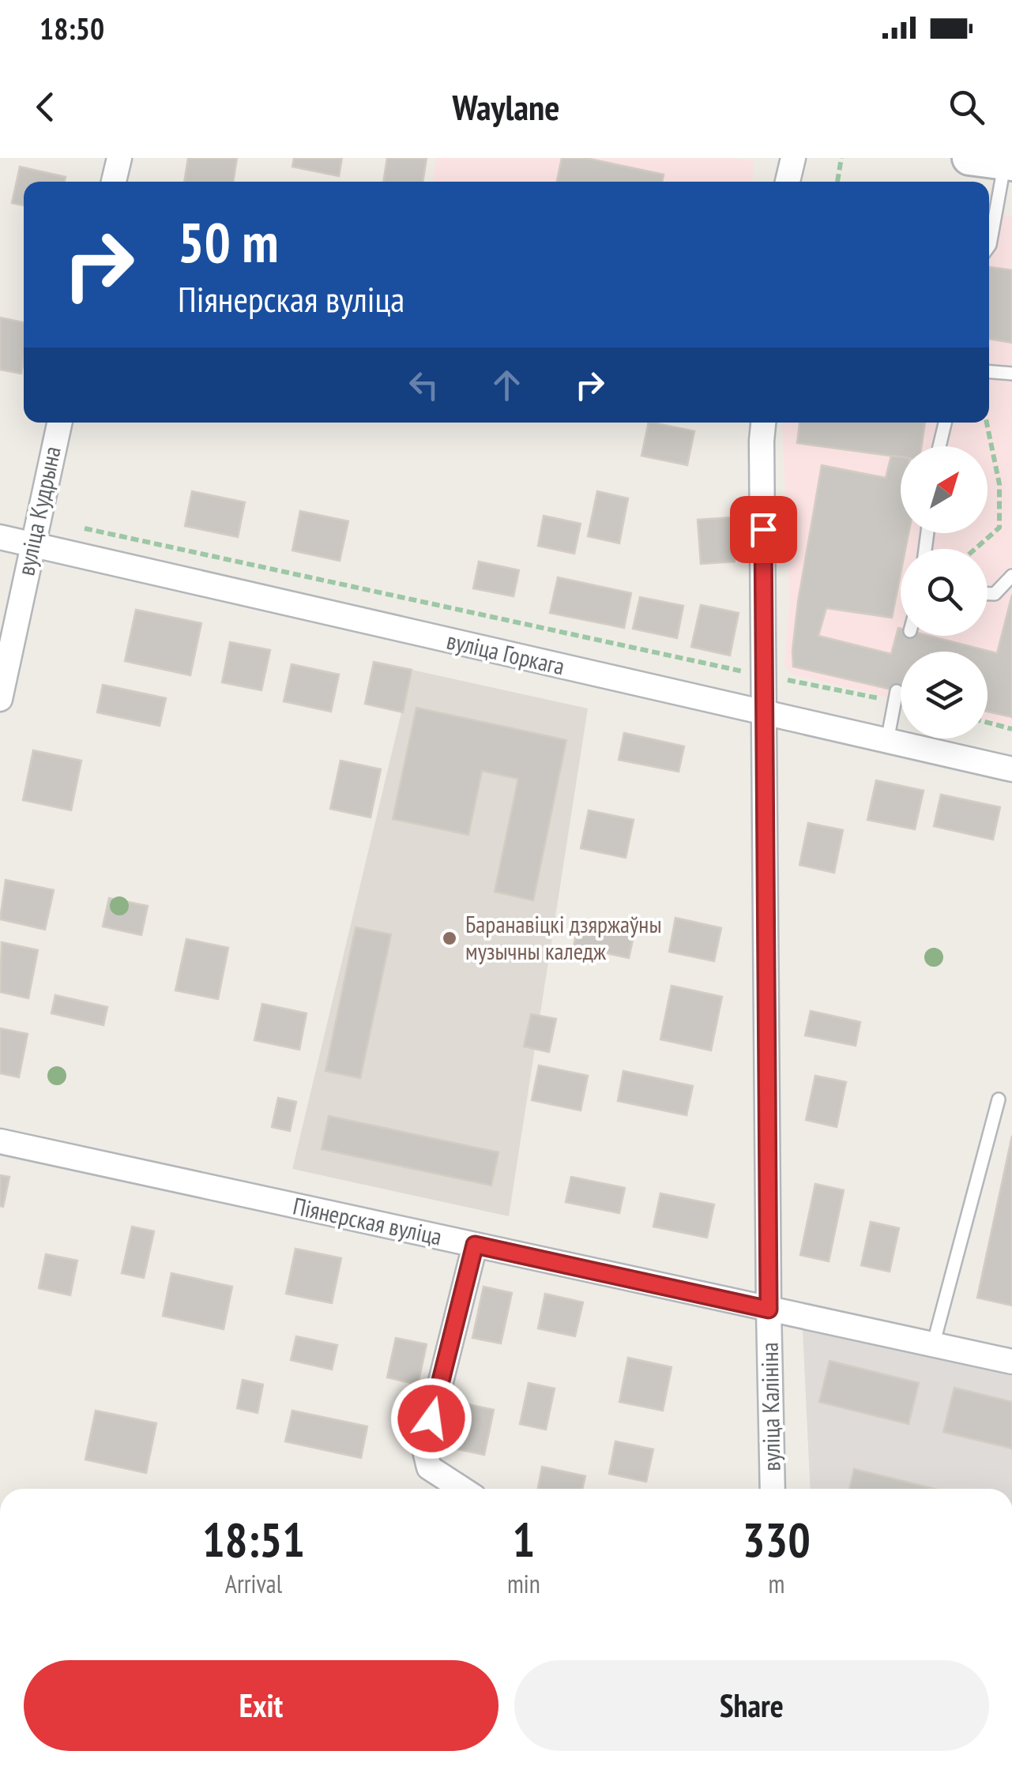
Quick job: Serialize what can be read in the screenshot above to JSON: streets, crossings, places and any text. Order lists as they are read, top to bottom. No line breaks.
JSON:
{"streets":{"street":["вуліца Кудрына","вуліца Горкага","Піянерская вуліца","вуліца Калініна"]},"crossings":[["вуліца Кудрына","вуліца Горкага"],["вуліца Горкага","вуліца Калініна"],["Піянерская вуліца","вуліца Калініна"]],"places":["Баранавіцкі дзяржаўны музычны каледж"],"north":"top right","page":{"status":"18:50","header":"Waylane","turn":["50 m","Піянерская вуліца"],"eta":["18:51","Arrival","1","min","330","m"],"buttons":["Exit","Share"]}}
